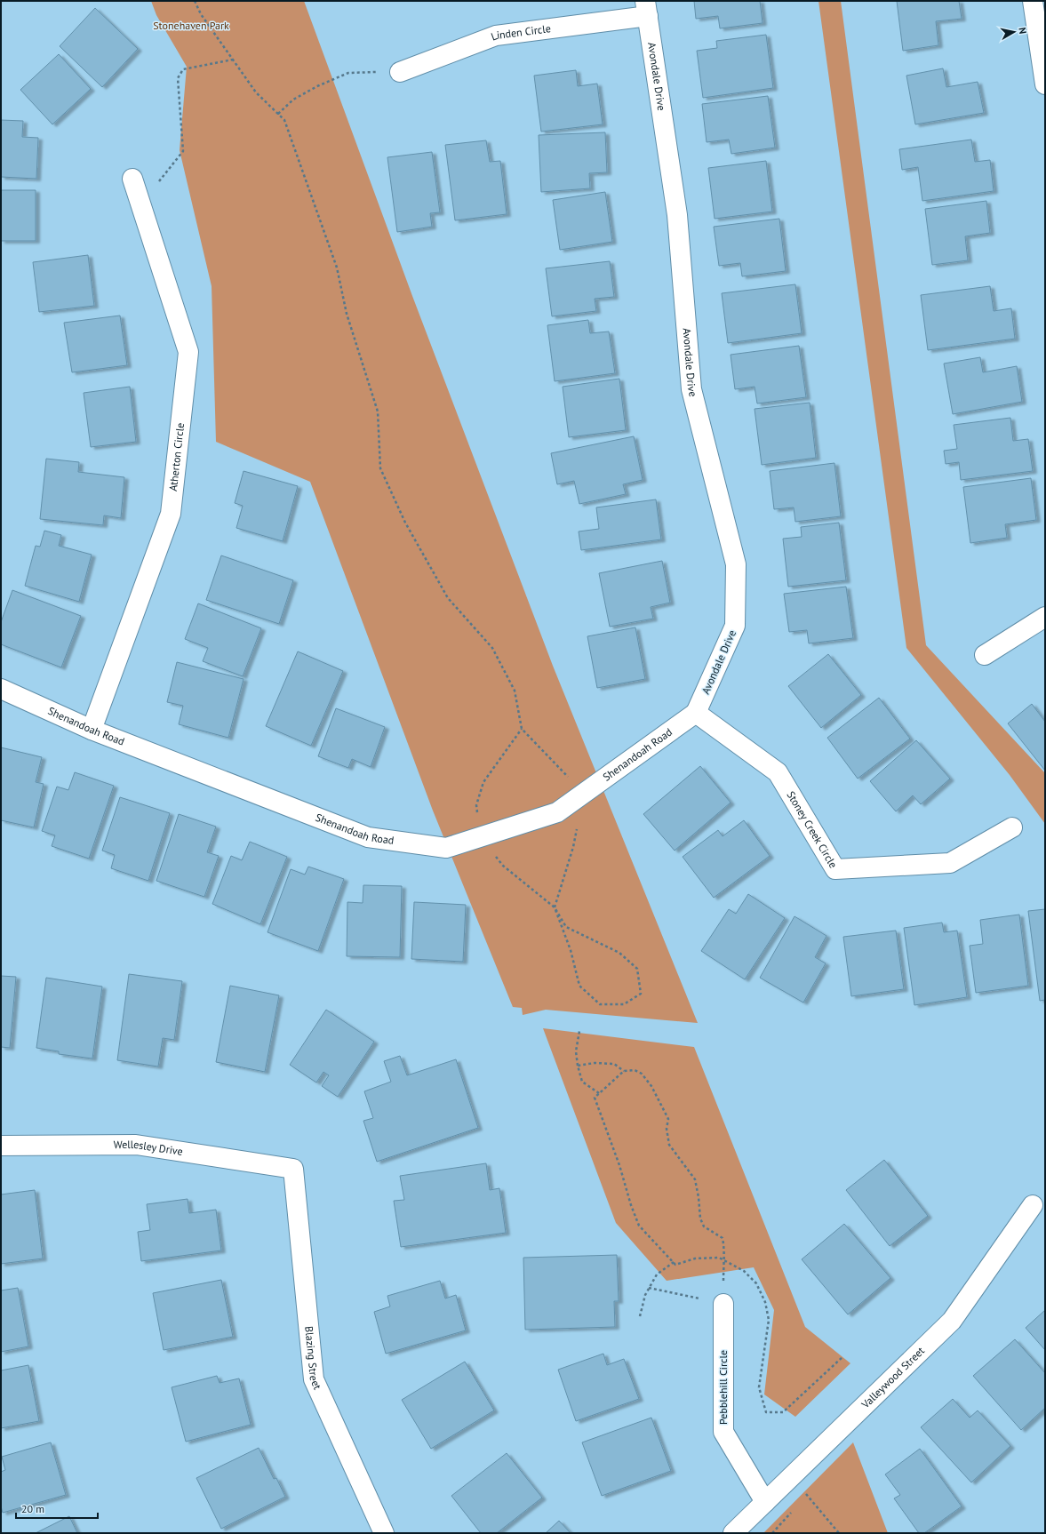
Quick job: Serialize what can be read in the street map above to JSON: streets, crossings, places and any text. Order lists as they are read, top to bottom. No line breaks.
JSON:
{"streets":{"street":["Linden Circle","Avondale Drive","Atherton Circle","Shenandoah Road","Stoney Creek Circle","Wellesley Drive","Blazing Street","Valleywood Street","Pebblehill Circle"]},"crossings":[["Linden Circle","Avondale Drive"],["Avondale Drive","Shenandoah Road"],["Avondale Drive","Stoney Creek Circle"],["Atherton Circle","Shenandoah Road"],["Shenandoah Road","Stoney Creek Circle"],["Wellesley Drive","Blazing Street"],["Valleywood Street","Pebblehill Circle"]],"parks":["Stonehaven Park"],"scale_bar":"20 m","north":"right"}
